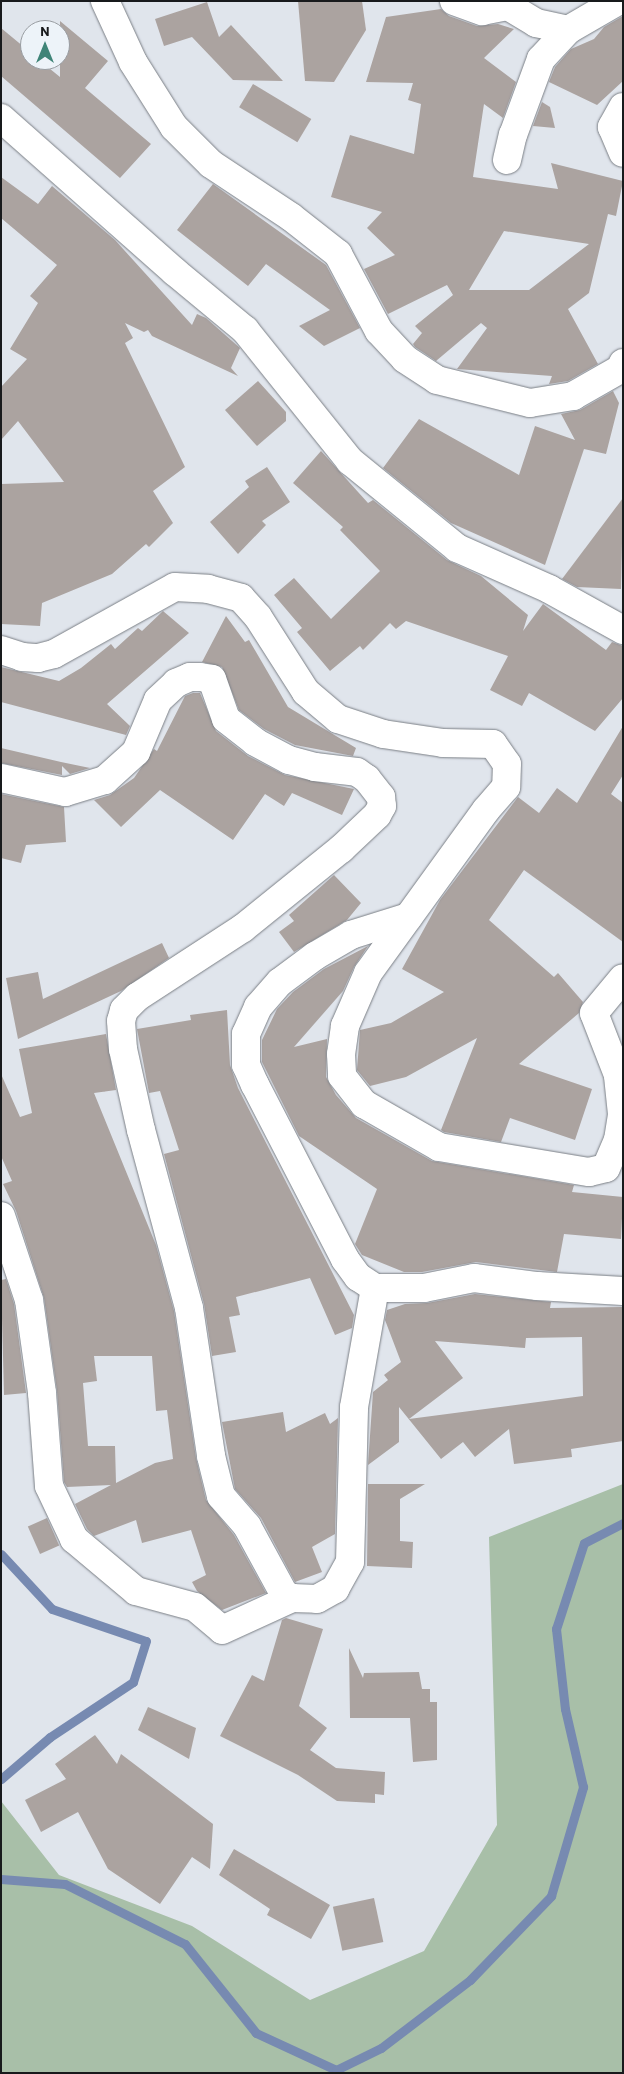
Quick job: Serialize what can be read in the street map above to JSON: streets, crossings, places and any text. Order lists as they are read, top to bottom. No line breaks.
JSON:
{"north":"top"}
